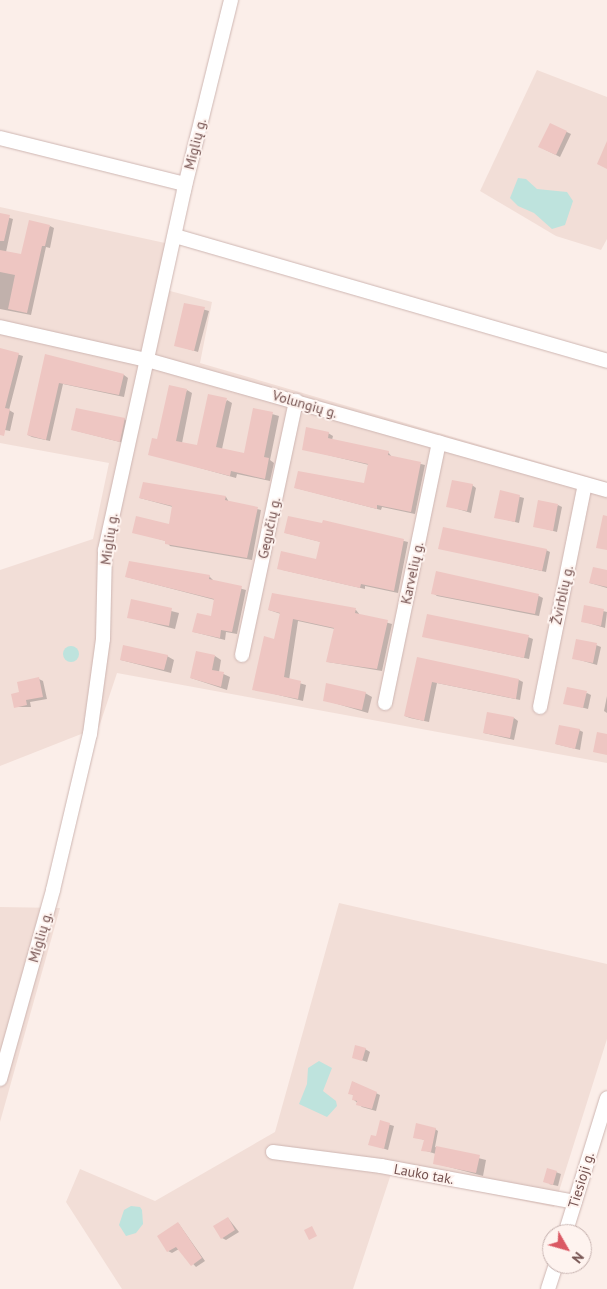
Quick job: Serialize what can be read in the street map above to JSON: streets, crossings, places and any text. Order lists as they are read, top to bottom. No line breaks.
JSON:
{"streets":{"street":["Miglių g.","Volungių g.","Gegučių g.","Karvelių g.","Žvirblių g.","Lauko tak.","Tiesioji g."]},"crossings":[["Miglių g.","Volungių g."],["Volungių g.","Gegučių g."],["Volungių g.","Karvelių g."],["Volungių g.","Žvirblių g."],["Lauko tak.","Tiesioji g."]],"north":"bottom right"}
